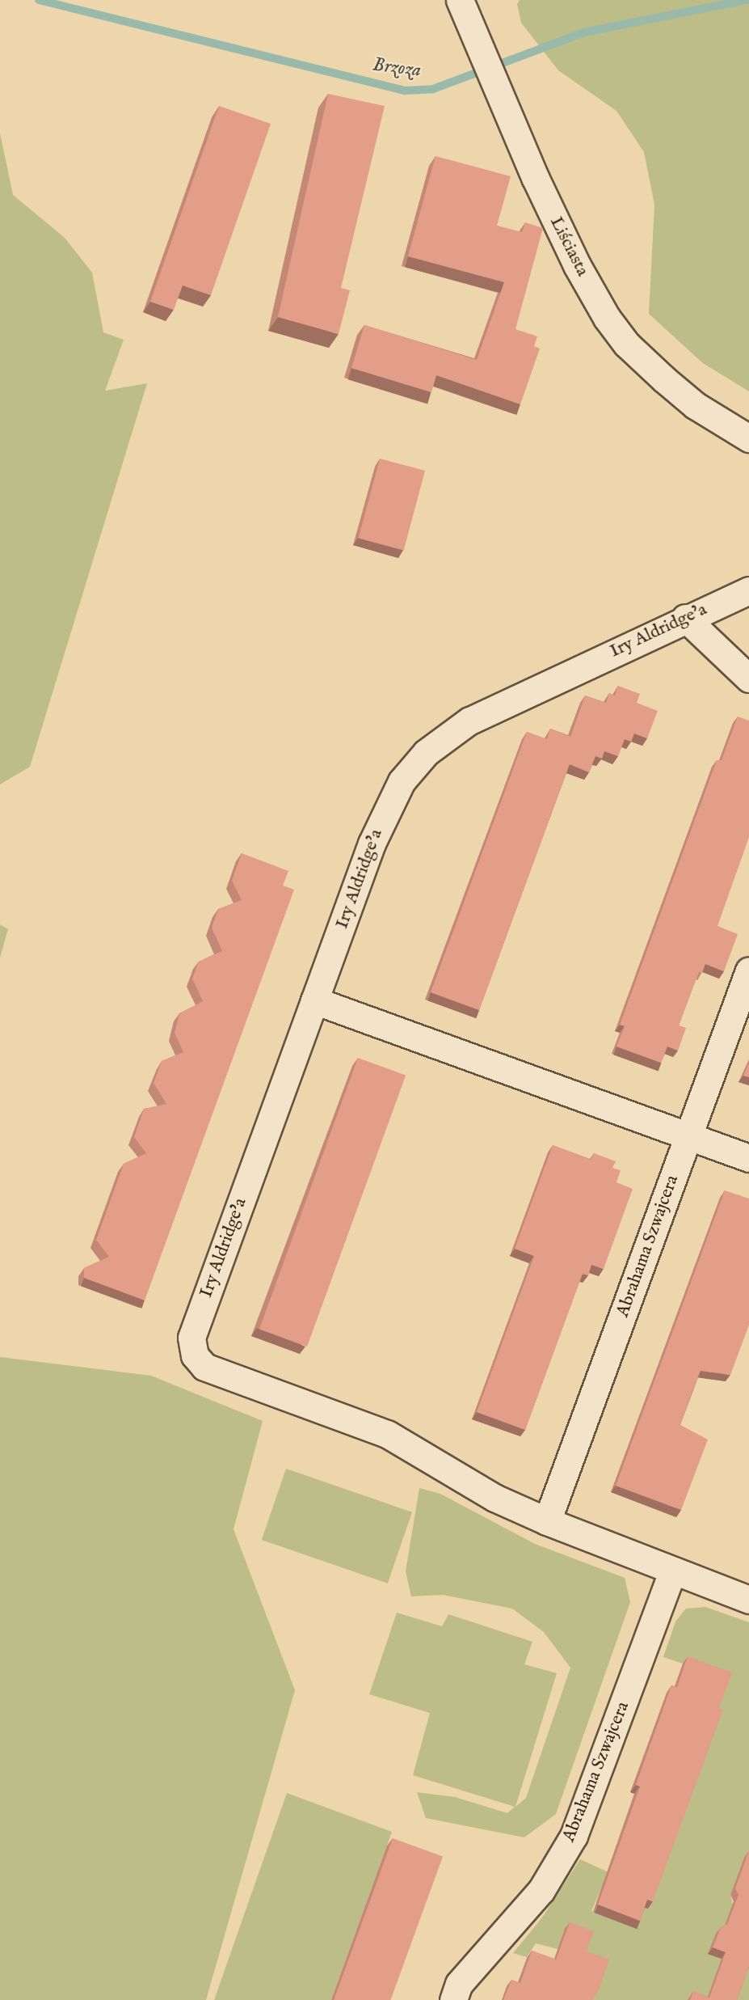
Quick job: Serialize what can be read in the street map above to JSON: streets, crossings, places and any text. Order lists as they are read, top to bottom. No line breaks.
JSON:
{"streets":{"street":["Liściasta","Iry Aldridge’a","Abrahama Szwajcera"]},"crossings":[["Iry Aldridge’a","Abrahama Szwajcera"]],"water":["Brzoza"]}
